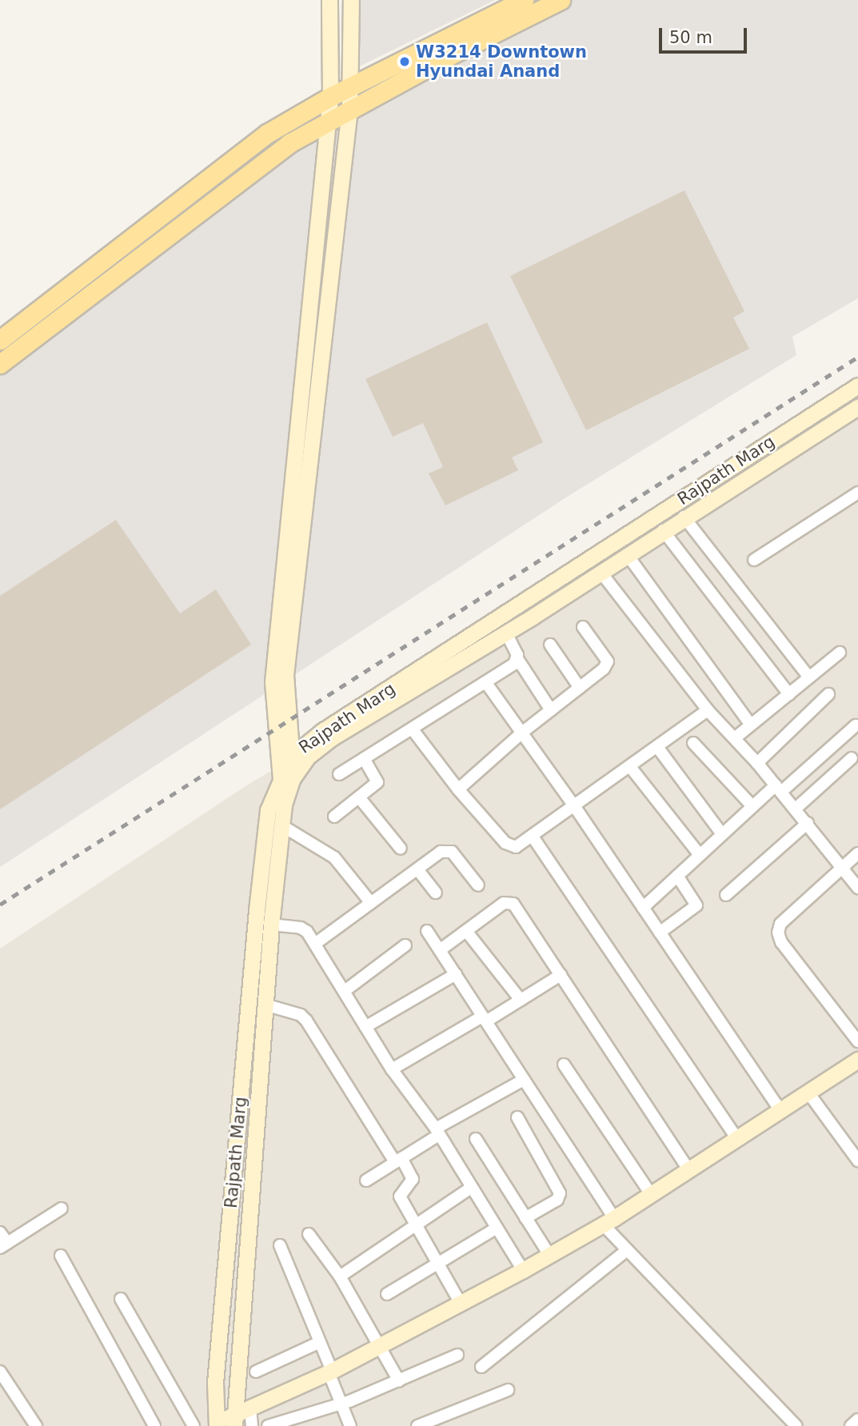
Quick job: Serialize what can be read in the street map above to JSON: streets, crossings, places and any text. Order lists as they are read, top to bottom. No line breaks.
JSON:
{"streets":{"main road":["Rajpath Marg"]},"places":["W3214 Downtown Hyundai Anand"],"scale_bar":"50 m"}
